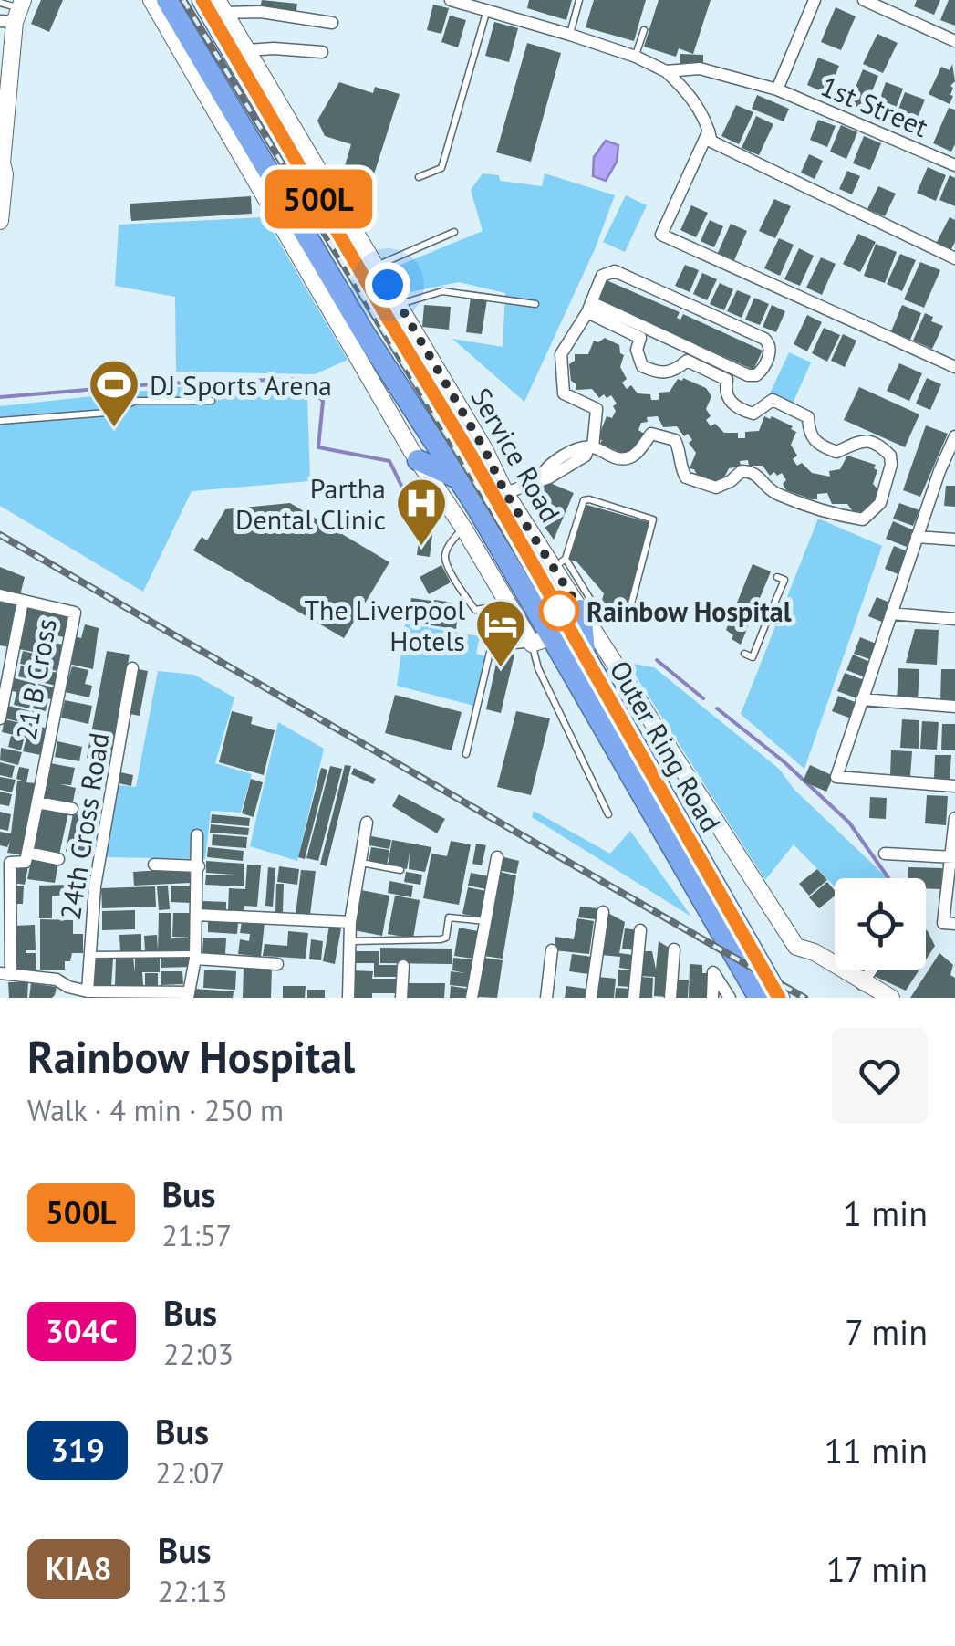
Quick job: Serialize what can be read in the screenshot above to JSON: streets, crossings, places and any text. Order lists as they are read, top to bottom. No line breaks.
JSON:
{"streets":{"highway":["Outer Ring Road"],"street":["1st Street","Service Road","21 B Cross","24th Cross Road"]},"places":{"sports":["DJ Sports Arena"],"hospital":["Partha Dental Clinic"],"other":["Rainbow Hospital"],"hotel":["The Liverpool Hotels"]},"lines":["bus line 500L"],"page":{"on_map":"500L","heading":["Rainbow Hospital","Walk · 4 min · 250 m"],"list":[{"mark":"500L","name":"Bus","note":"21:57","value":"1 min"},{"mark":"304C","name":"Bus","note":"22:03","value":"7 min"},{"mark":"319","name":"Bus","note":"22:07","value":"11 min"},{"mark":"KIA8","name":"Bus","note":"22:13","value":"17 min"}]}}
